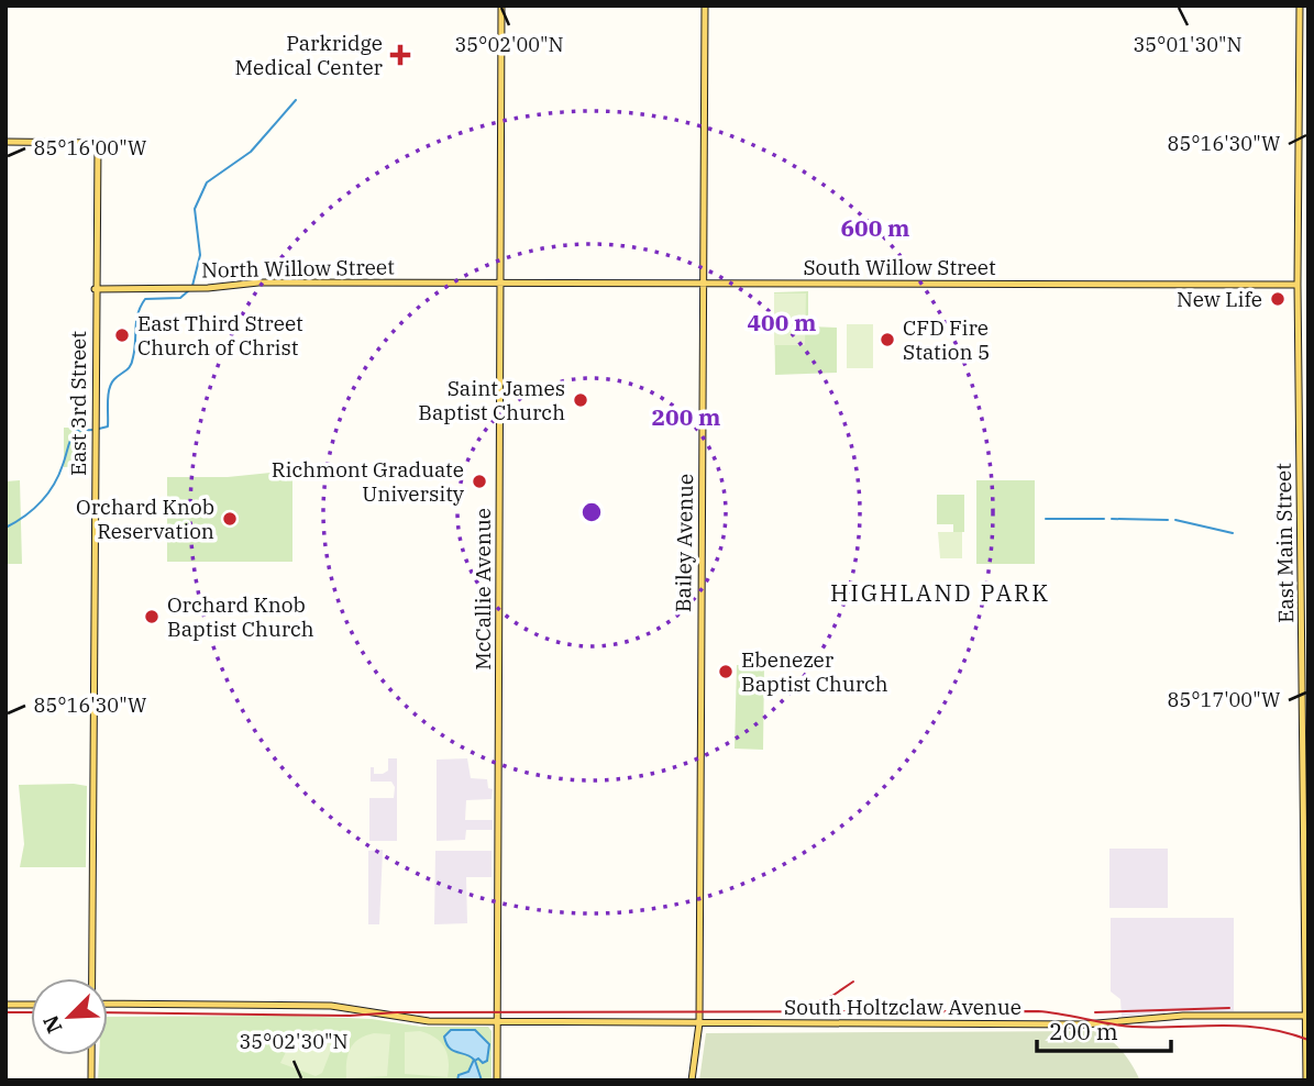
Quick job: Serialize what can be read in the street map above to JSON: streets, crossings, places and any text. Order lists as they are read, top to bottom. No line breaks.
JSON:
{"streets":{"main road":["South Willow Street","North Willow Street","East 3rd Street","Bailey Avenue","East Main Street","McCallie Avenue","South Holtzclaw Avenue"]},"crossings":[["South Willow Street","North Willow Street"],["South Willow Street","Bailey Avenue"],["South Willow Street","East Main Street"],["South Willow Street","McCallie Avenue"],["North Willow Street","East 3rd Street"],["North Willow Street","McCallie Avenue"],["Bailey Avenue","South Holtzclaw Avenue"],["East Main Street","South Holtzclaw Avenue"],["McCallie Avenue","South Holtzclaw Avenue"]],"districts":["HIGHLAND PARK"],"places":{"health":["Parkridge Medical Center"],"other":["New Life","East Third Street Church of Christ","CFD Fire Station 5","Saint James Baptist Church","Richmont Graduate University","Orchard Knob Reservation","Orchard Knob Baptist Church","Ebenezer Baptist Church"]},"scale_bar":"200 m","north":"bottom left","coordinates":["35°02'00\"N","35°01'30\"N","85°16'30\"W","85°16'00\"W","85°17'00\"W","35°02'30\"N"],"rings":["600 m","400 m","200 m"]}
